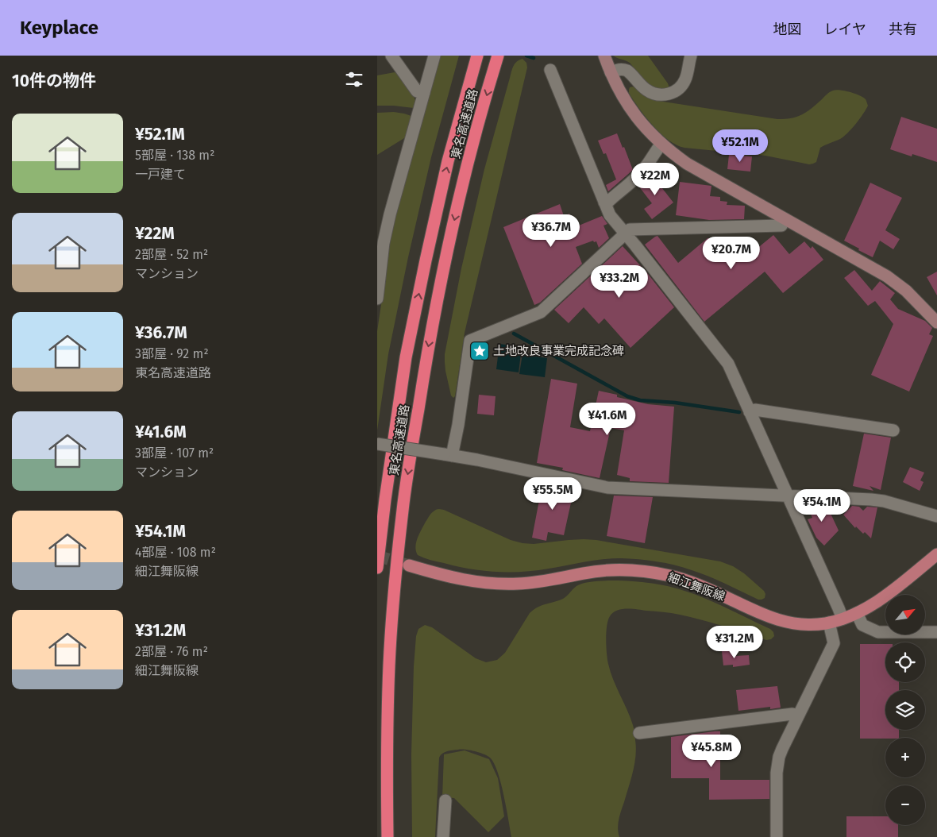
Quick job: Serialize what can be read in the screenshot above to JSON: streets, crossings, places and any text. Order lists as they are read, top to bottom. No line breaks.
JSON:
{"streets":{"highway":["東名高速道路"],"main road":["細江舞阪線"]},"places":{"place":["土地改良事業完成記念碑"]},"north":"top right","page":{"header":"Keyplace","nav":["地図","レイヤ","共有"],"heading":"10件の物件","list":[{"name":"¥52.1M","note":"5部屋 · 138 m² · 一戸建て"},{"name":"¥22M","note":"2部屋 · 52 m² · マンション"},{"name":"¥36.7M","note":"3部屋 · 92 m² · 東名高速道路"},{"name":"¥41.6M","note":"3部屋 · 107 m² · マンション"},{"name":"¥54.1M","note":"4部屋 · 108 m² · 細江舞阪線"},{"name":"¥31.2M","note":"2部屋 · 76 m² · 細江舞阪線"}],"price":["¥52.1M","¥22M","¥36.7M","¥20.7M","¥33.2M","¥41.6M","¥55.5M","¥54.1M","¥31.2M","¥45.8M"],"map_buttons":["+","−"]}}
